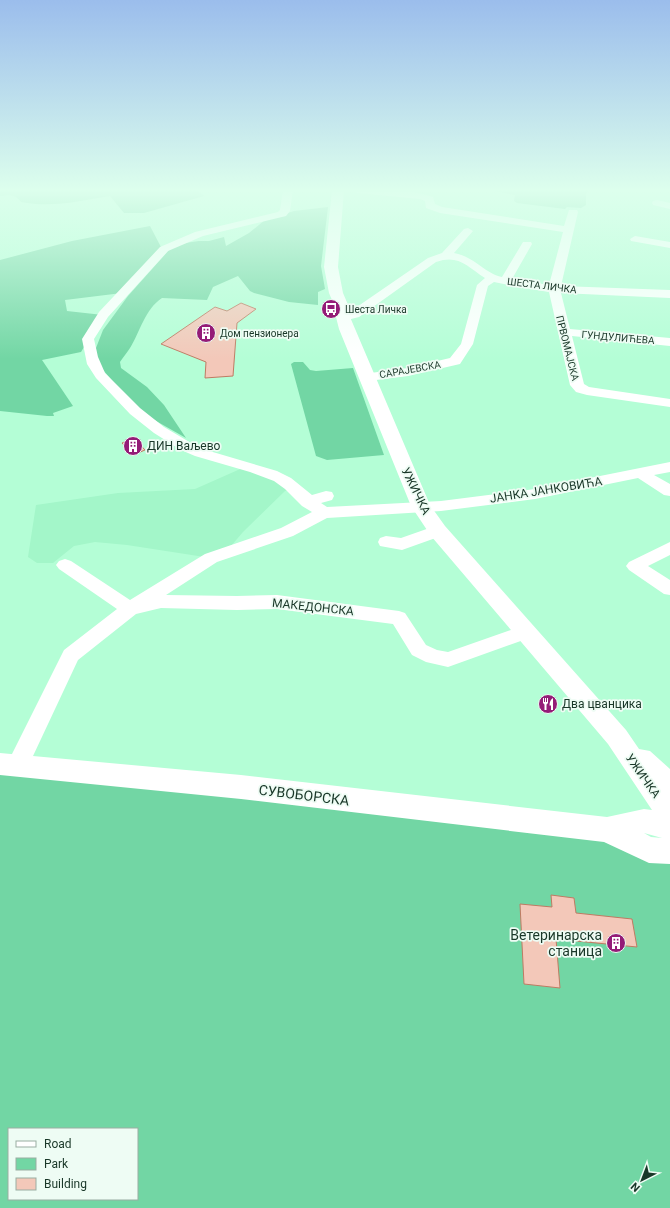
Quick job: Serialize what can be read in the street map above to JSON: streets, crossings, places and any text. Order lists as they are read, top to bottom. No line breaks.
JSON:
{"streets":{"main road":["УЖИЧКА","СУВОБОРСКА"],"street":["ШЕСТА ЛИЧКА","ГУНДУЛИЋЕВА","ПРВОМАЈСКА","САРАЈЕВСКА","ЈАНКА ЈАНКОВИЋА","МАКЕДОНСКА"]},"crossings":[["ШЕСТА ЛИЧКА","ПРВОМАЈСКА"],["ШЕСТА ЛИЧКА","САРАЈЕВСКА"],["ГУНДУЛИЋЕВА","ПРВОМАЈСКА"],["САРАЈЕВСКА","УЖИЧКА"],["ЈАНКА ЈАНКОВИЋА","УЖИЧКА"],["УЖИЧКА","МАКЕДОНСКА"]],"places":{"bus stop":["Шеста Личка"],"building":["Дом пензионера","ДИН Ваљево","Ветеринарска станица"],"restaurant":["Два цванцика"]},"legend":["Road","Park","Building"],"north":"bottom left"}
